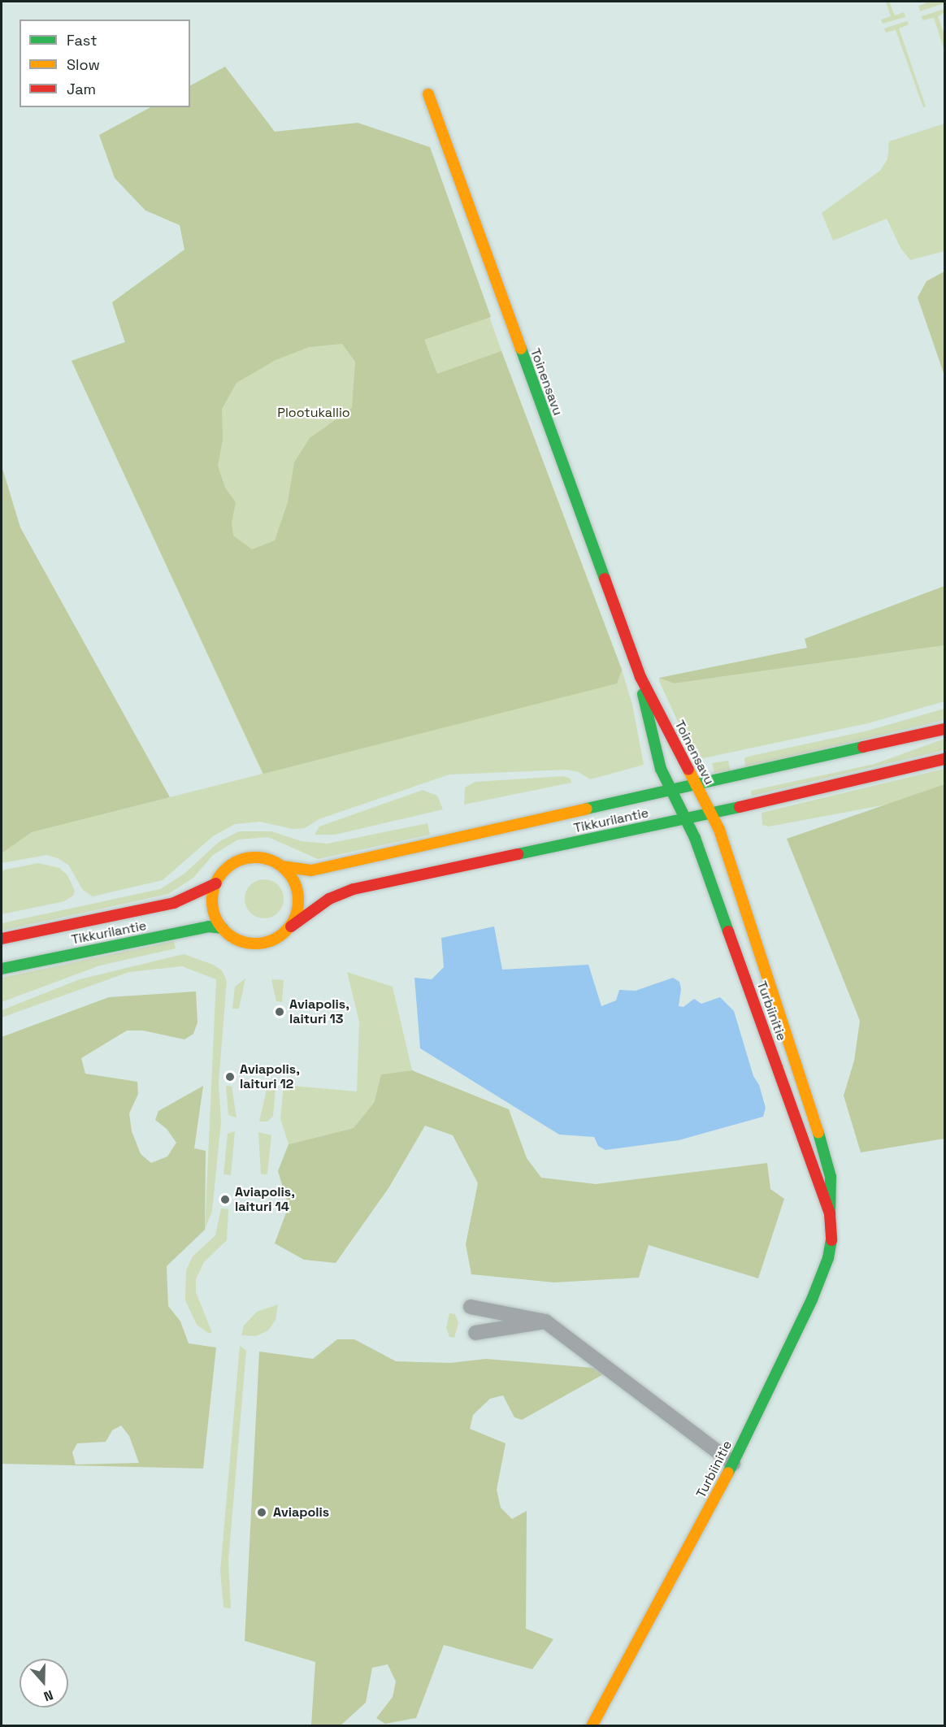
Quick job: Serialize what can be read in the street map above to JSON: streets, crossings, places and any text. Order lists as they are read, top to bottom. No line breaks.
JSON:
{"streets":{"street":["Toinensavu","Tikkurilantie","Turbiinitie"]},"crossings":[["Toinensavu","Tikkurilantie"],["Toinensavu","Turbiinitie"],["Tikkurilantie","Turbiinitie"]],"parks":["Plootukallio"],"places":["Aviapolis, laituri 13","Aviapolis, laituri 12","Aviapolis, laituri 14","Aviapolis"],"legend":["Fast","Slow","Jam"],"north":"bottom"}
